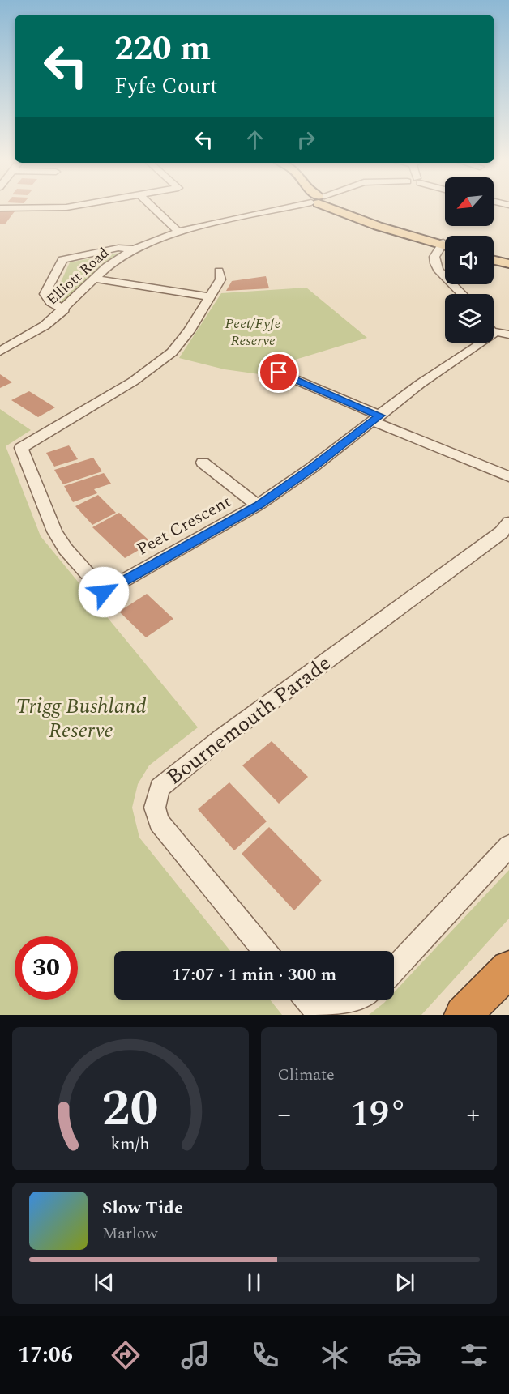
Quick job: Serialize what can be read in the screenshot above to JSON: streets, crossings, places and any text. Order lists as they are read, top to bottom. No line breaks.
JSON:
{"streets":{"street":["Elliott Road","Peet Crescent","Bournemouth Parade"]},"parks":["Peet/Fyfe Reserve","Trigg Bushland Reserve"],"north":"bottom left","page":{"turn":["220 m","Fyfe Court"],"limit":"30","trip":"17:07 · 1 min · 300 m","tile":"Climate","heat":["−","19°","+"],"song":["Slow Tide","Marlow"],"tabs":"17:06","gauge":["20","km/h"]}}
